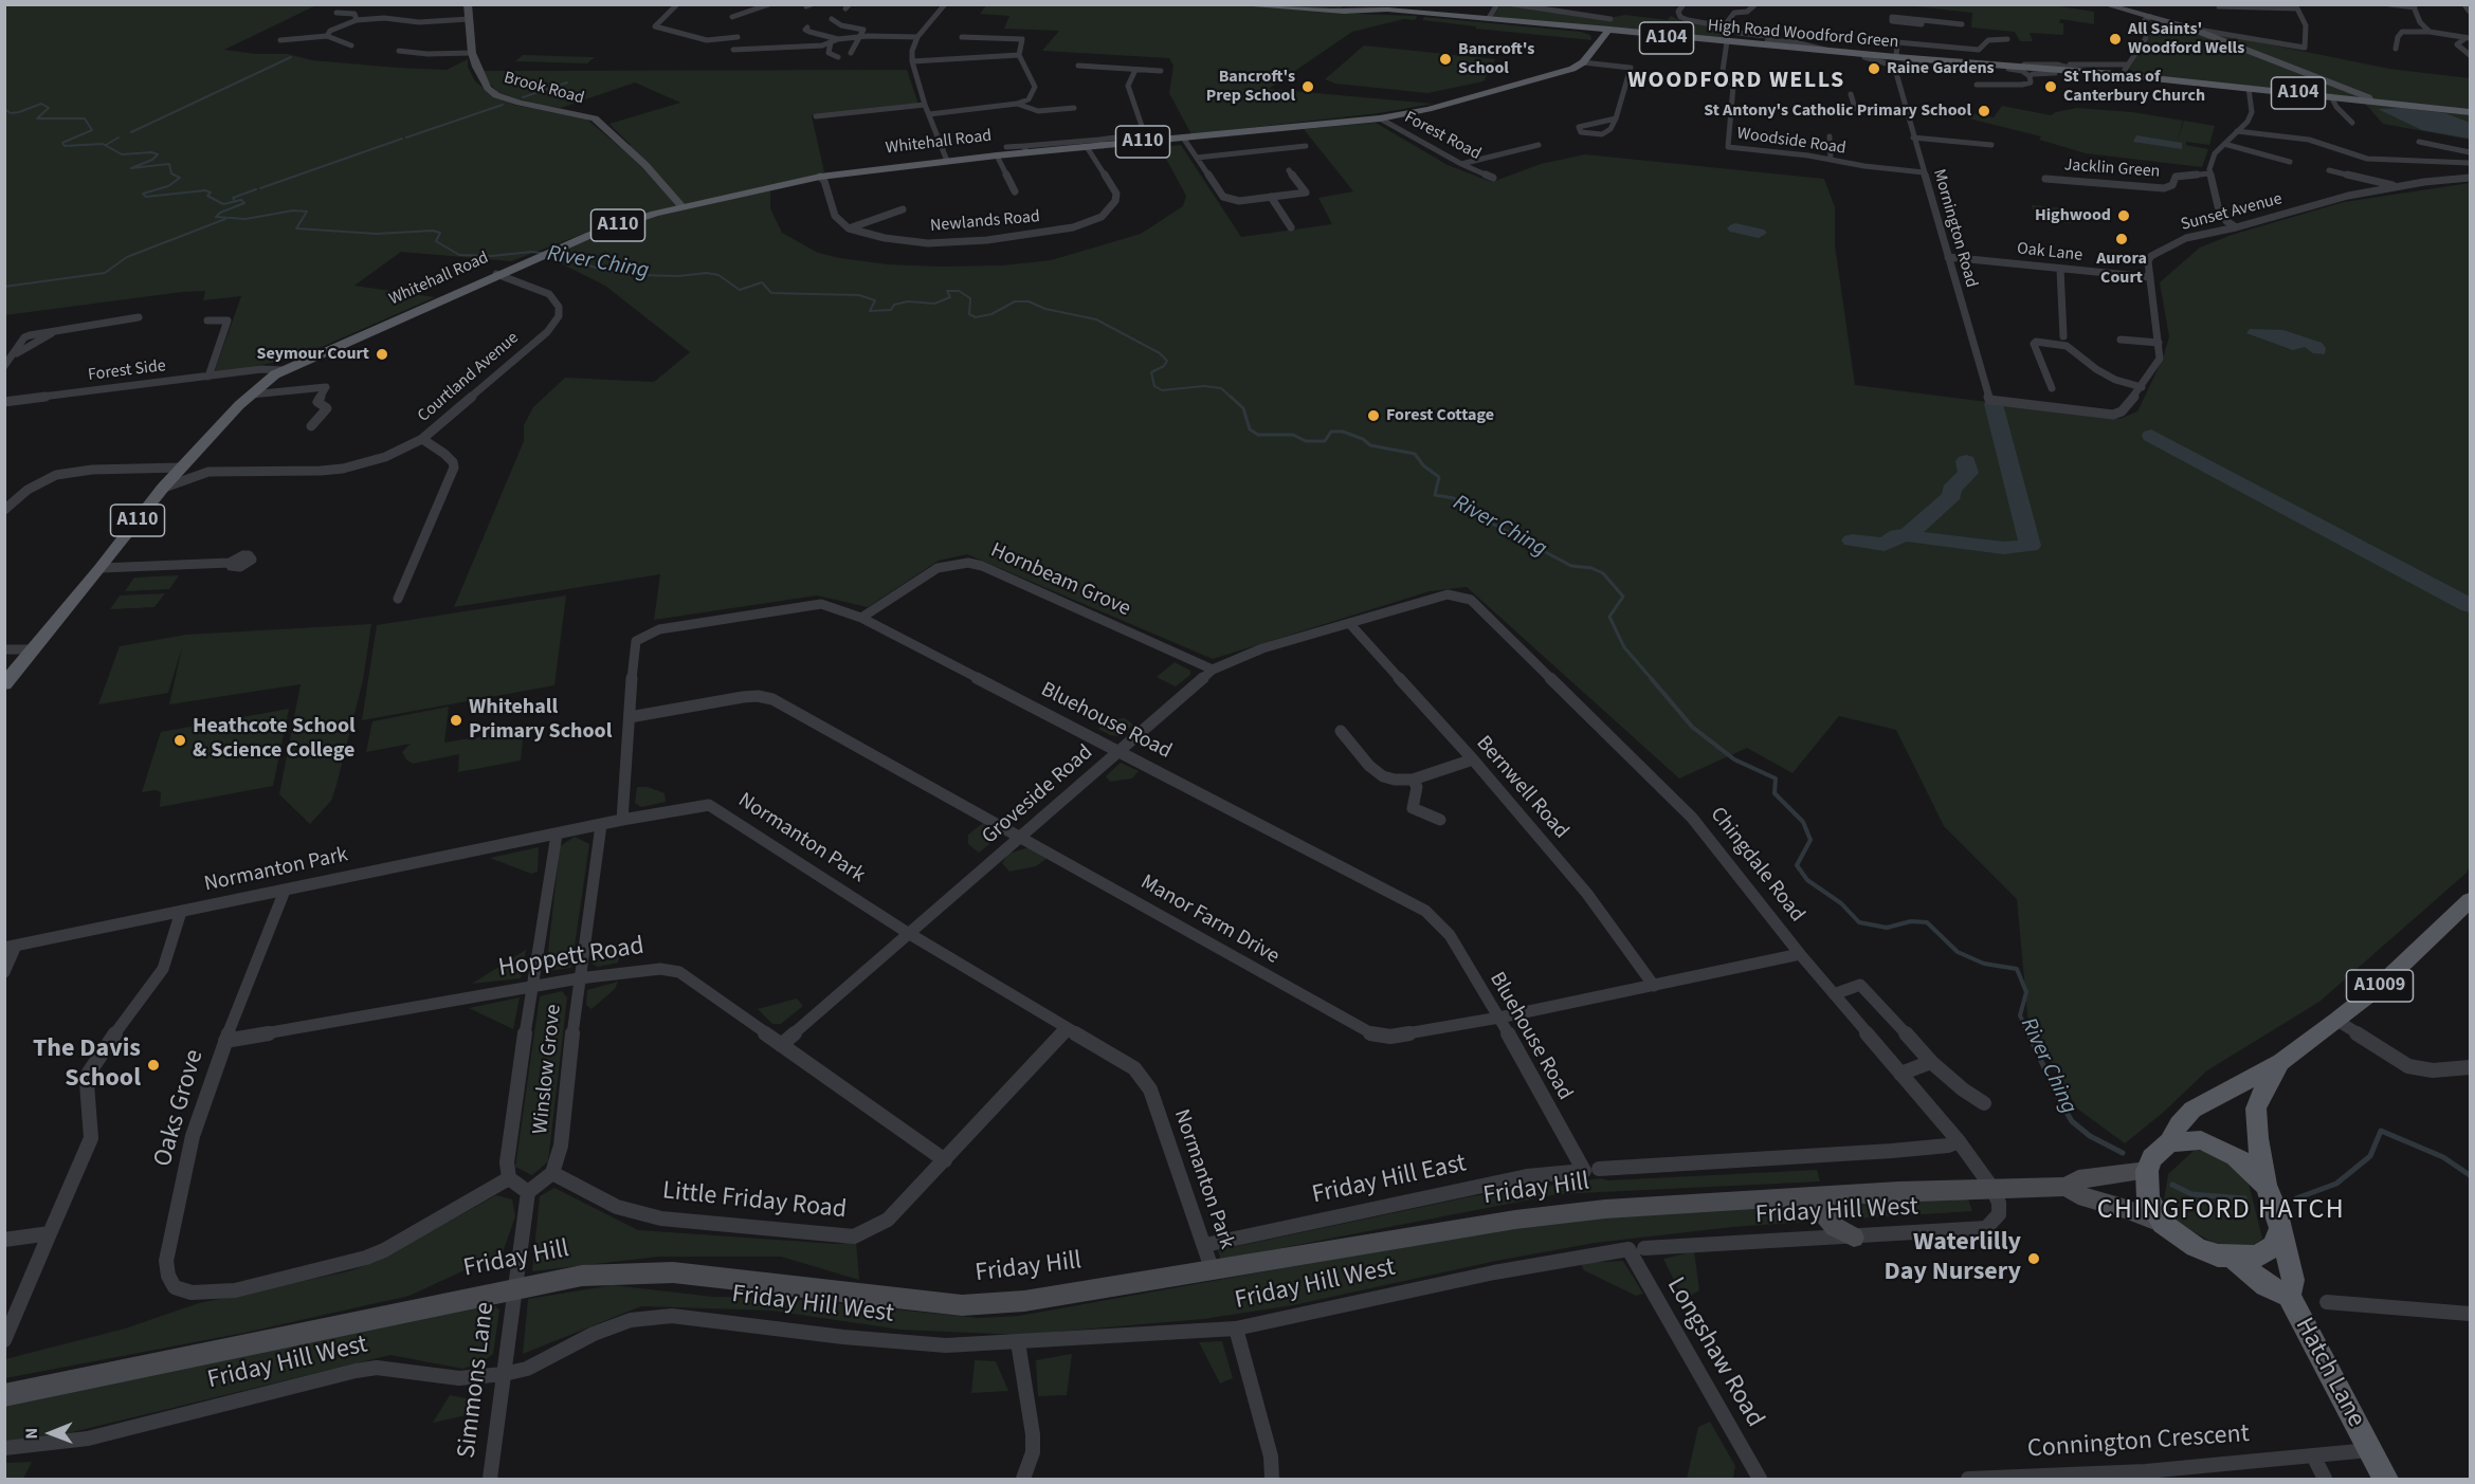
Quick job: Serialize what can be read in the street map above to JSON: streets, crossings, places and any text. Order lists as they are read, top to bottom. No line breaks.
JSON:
{"streets":{"main road":["High Road Woodford Green","A104","A110","Whitehall Road","A1009","Hatch Lane"],"street":["Brook Road","Forest Road","Woodside Road","Jacklin Green","Sunset Avenue","Newlands Road","Mornington Road","Oak Lane","Forest Side","Courtland Avenue","Hornbeam Grove","Bluehouse Road","Bernwell Road","Groveside Road","Normanton Park","Chingdale Road","Manor Farm Drive","Hoppett Road","Winslow Grove","Oaks Grove","Friday Hill East","Friday Hill","Little Friday Road","Friday Hill West","Longshaw Road","Simmons Lane","Connington Crescent"]},"crossings":[["High Road Woodford Green","A104"],["High Road Woodford Green","Woodside Road"],["High Road Woodford Green","Whitehall Road"],["High Road Woodford Green","Mornington Road"],["Brook Road","Whitehall Road"],["Forest Road","Whitehall Road"],["Woodside Road","Mornington Road"],["Whitehall Road","Newlands Road"],["Whitehall Road","Forest Side"],["Whitehall Road","Courtland Avenue"],["Sunset Avenue","Mornington Road"],["Sunset Avenue","Oak Lane"],["Mornington Road","Oak Lane"],["Hornbeam Grove","Bluehouse Road"],["Hornbeam Grove","Groveside Road"],["Bluehouse Road","Groveside Road"],["Bluehouse Road","Normanton Park"],["Bluehouse Road","Manor Farm Drive"],["Bluehouse Road","Friday Hill East"],["Bernwell Road","Groveside Road"],["Bernwell Road","Manor Farm Drive"],["Groveside Road","Normanton Park"],["Groveside Road","Chingdale Road"],["Groveside Road","Manor Farm Drive"],["Groveside Road","Hoppett Road"],["Normanton Park","Winslow Grove"],["Normanton Park","Oaks Grove"],["Normanton Park","Friday Hill East"],["Normanton Park","Friday Hill"],["Normanton Park","Little Friday Road"],["Chingdale Road","Manor Farm Drive"],["Chingdale Road","Friday Hill East"],["Chingdale Road","Friday Hill"],["Chingdale Road","Friday Hill West"],["Hoppett Road","Winslow Grove"],["Hoppett Road","Oaks Grove"],["Hoppett Road","Little Friday Road"],["A1009","Friday Hill"],["A1009","Hatch Lane"],["Winslow Grove","Oaks Grove"],["Winslow Grove","Little Friday Road"],["Friday Hill","Friday Hill West"],["Friday Hill","Hatch Lane"],["Friday Hill","Simmons Lane"],["Friday Hill West","Longshaw Road"],["Friday Hill West","Simmons Lane"],["Hatch Lane","Connington Crescent"]],"districts":["WOODFORD WELLS","CHINGFORD HATCH"],"water":["River Ching"],"places":["All Saints' Woodford Wells","Bancroft's School","Raine Gardens","Bancroft's Prep School","St Thomas of Canterbury Church","St Antony's Catholic Primary School","Highwood","Aurora Court","Seymour Court","Forest Cottage","Whitehall Primary School","Heathcote School & Science College","The Davis School","Waterlilly Day Nursery"],"north":"left"}
